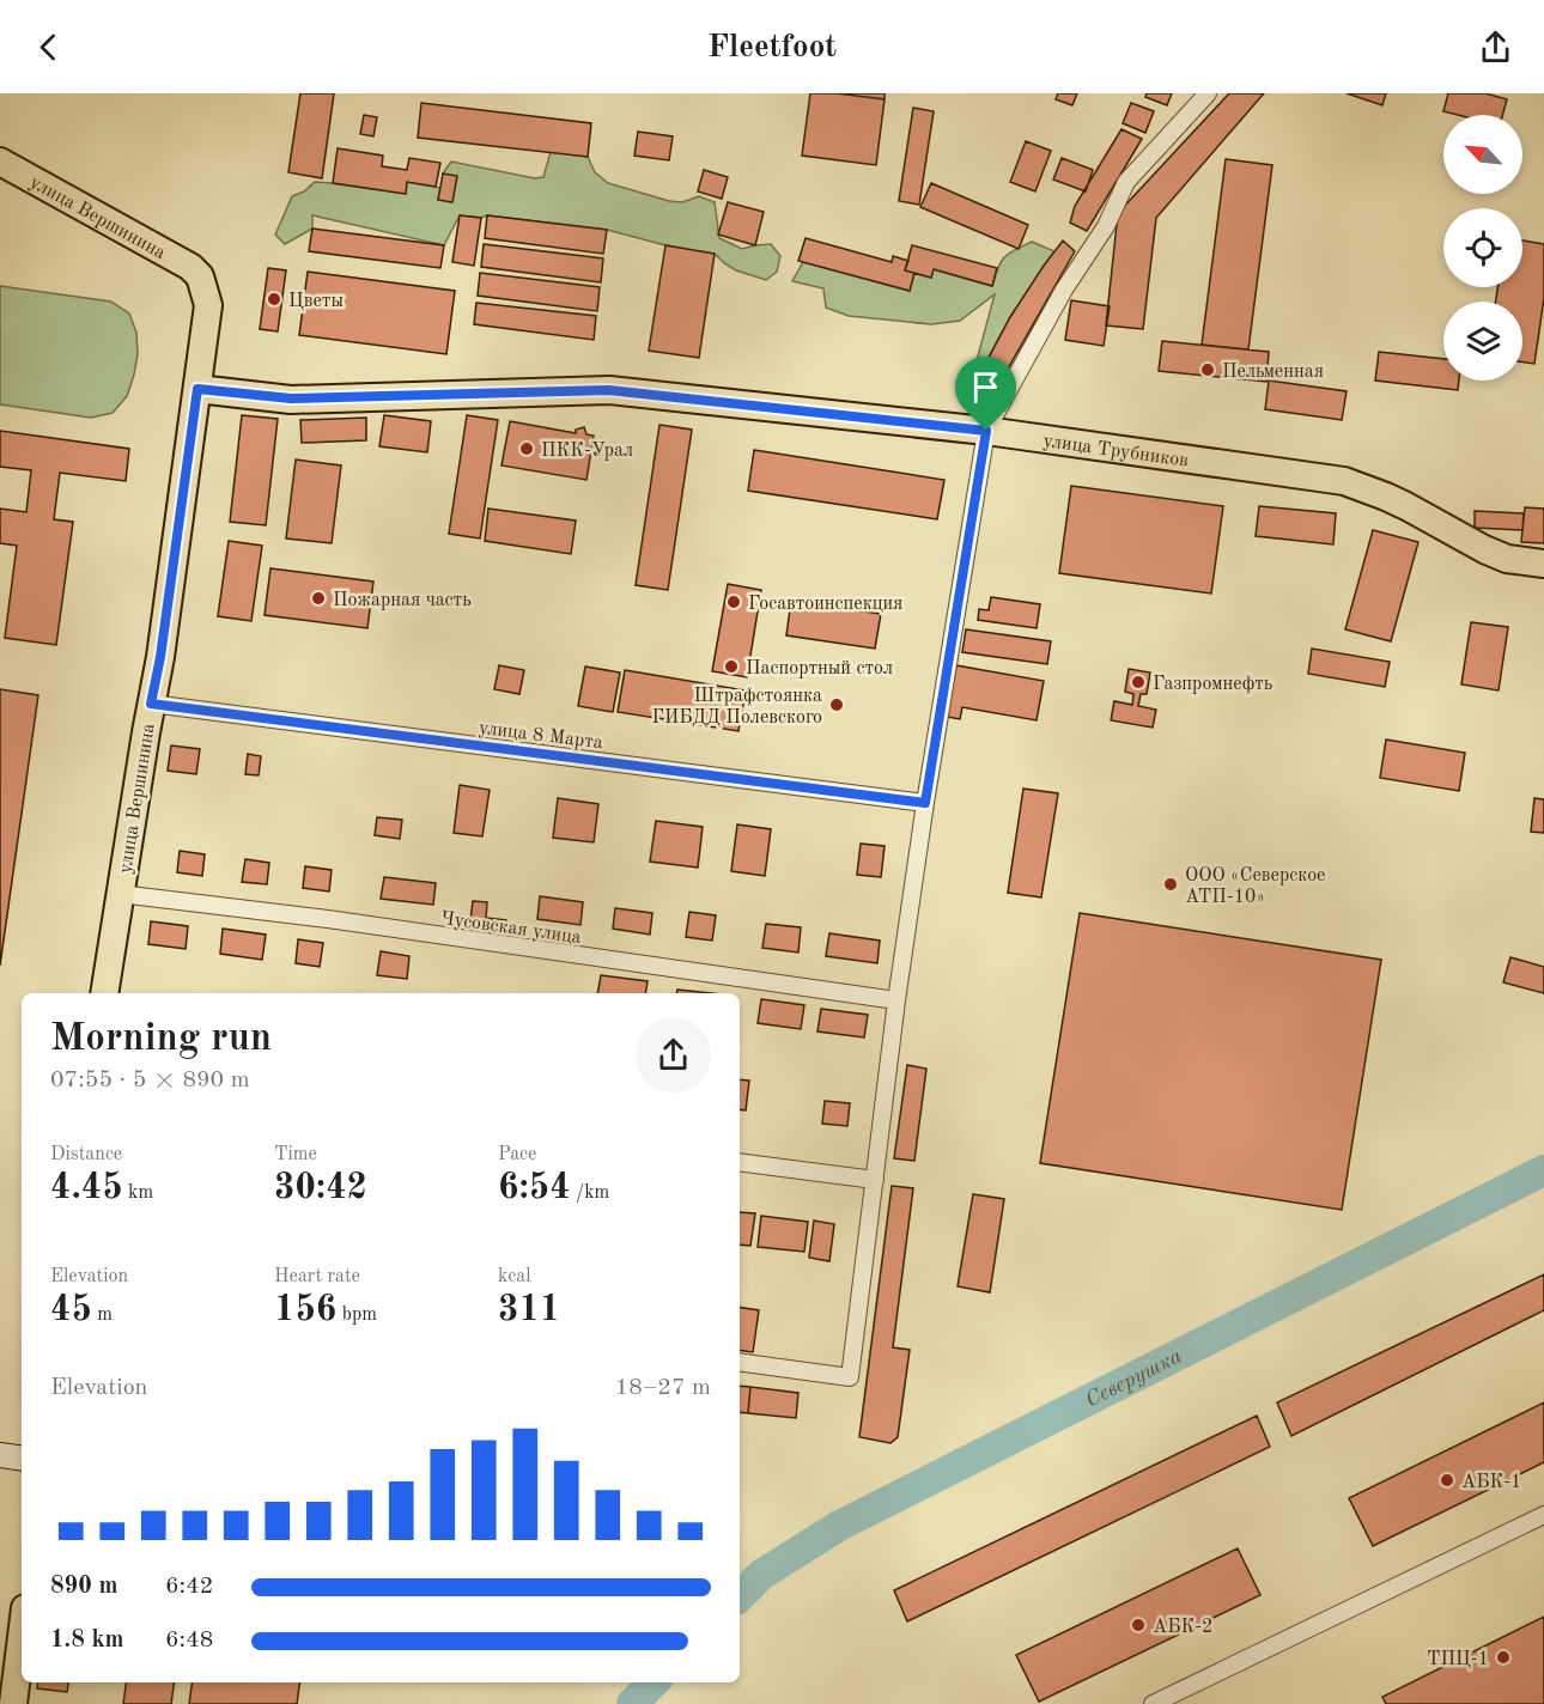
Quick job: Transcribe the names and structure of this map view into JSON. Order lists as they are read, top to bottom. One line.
{"streets":{"main road":["улица Вершинина","улица Трубников"],"street":["улица 8 Марта","Чусовская улица"]},"crossings":[["улица Вершинина","улица Трубников"],["улица Вершинина","улица 8 Марта"],["улица Вершинина","Чусовская улица"]],"water":["Северушка"],"places":["Цветы","Пельменная","ПКК-Урал","Пожарная часть","Госавтоинспекция","Паспортный стол","Газпромнефть","Штрафстоянка ГИБДД Полевского","ООО «Северское АТП-10»","АБК-1","АБК-2","ТПЦ-1"],"north":"top left","page":{"header":"Fleetfoot","heading":["Morning run","07:55 · 5 × 890 m"],"stats":[["Distance","4.45 km"],["Time","30:42"],["Pace","6:54 /km"],["Elevation","45 m"],["Heart rate","156 bpm"],["kcal","311"]],"chart":["Elevation","18–27 m"],"list":[{"name":"890 m","note":"6:42"},{"name":"1.8 km","note":"6:48"}]}}
